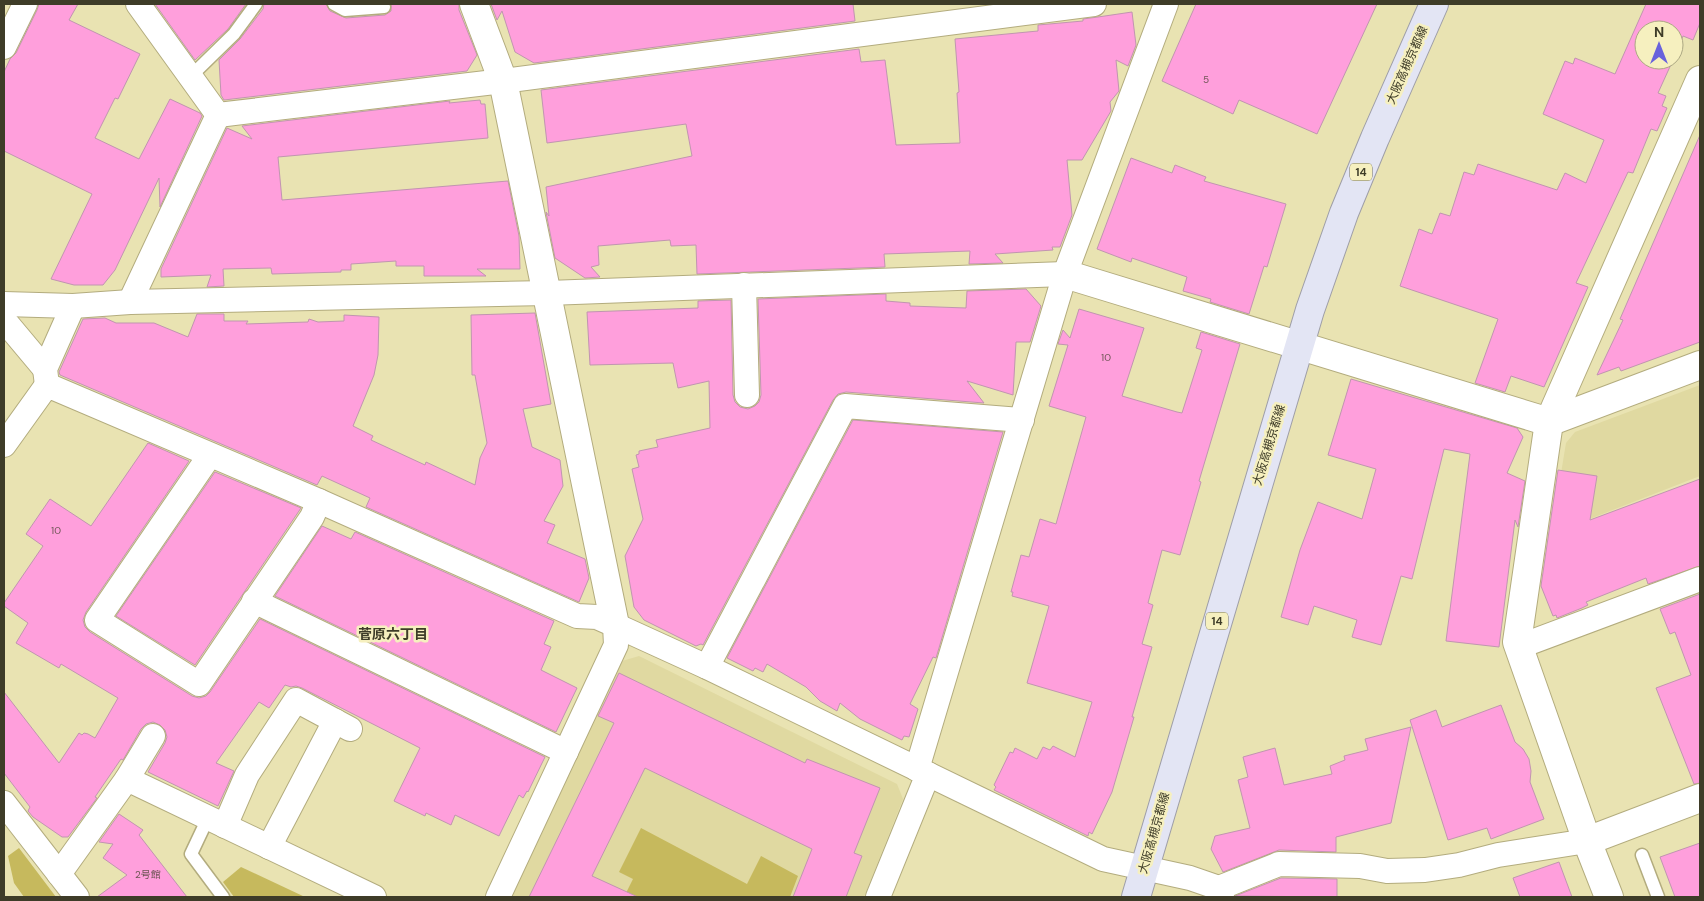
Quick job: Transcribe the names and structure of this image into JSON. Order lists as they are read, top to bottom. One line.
{"streets":{"main road":["大阪高槻京都線","14"]},"districts":["菅原六丁目"],"house_numbers":["5","10","10","2号館"],"north":"top"}
